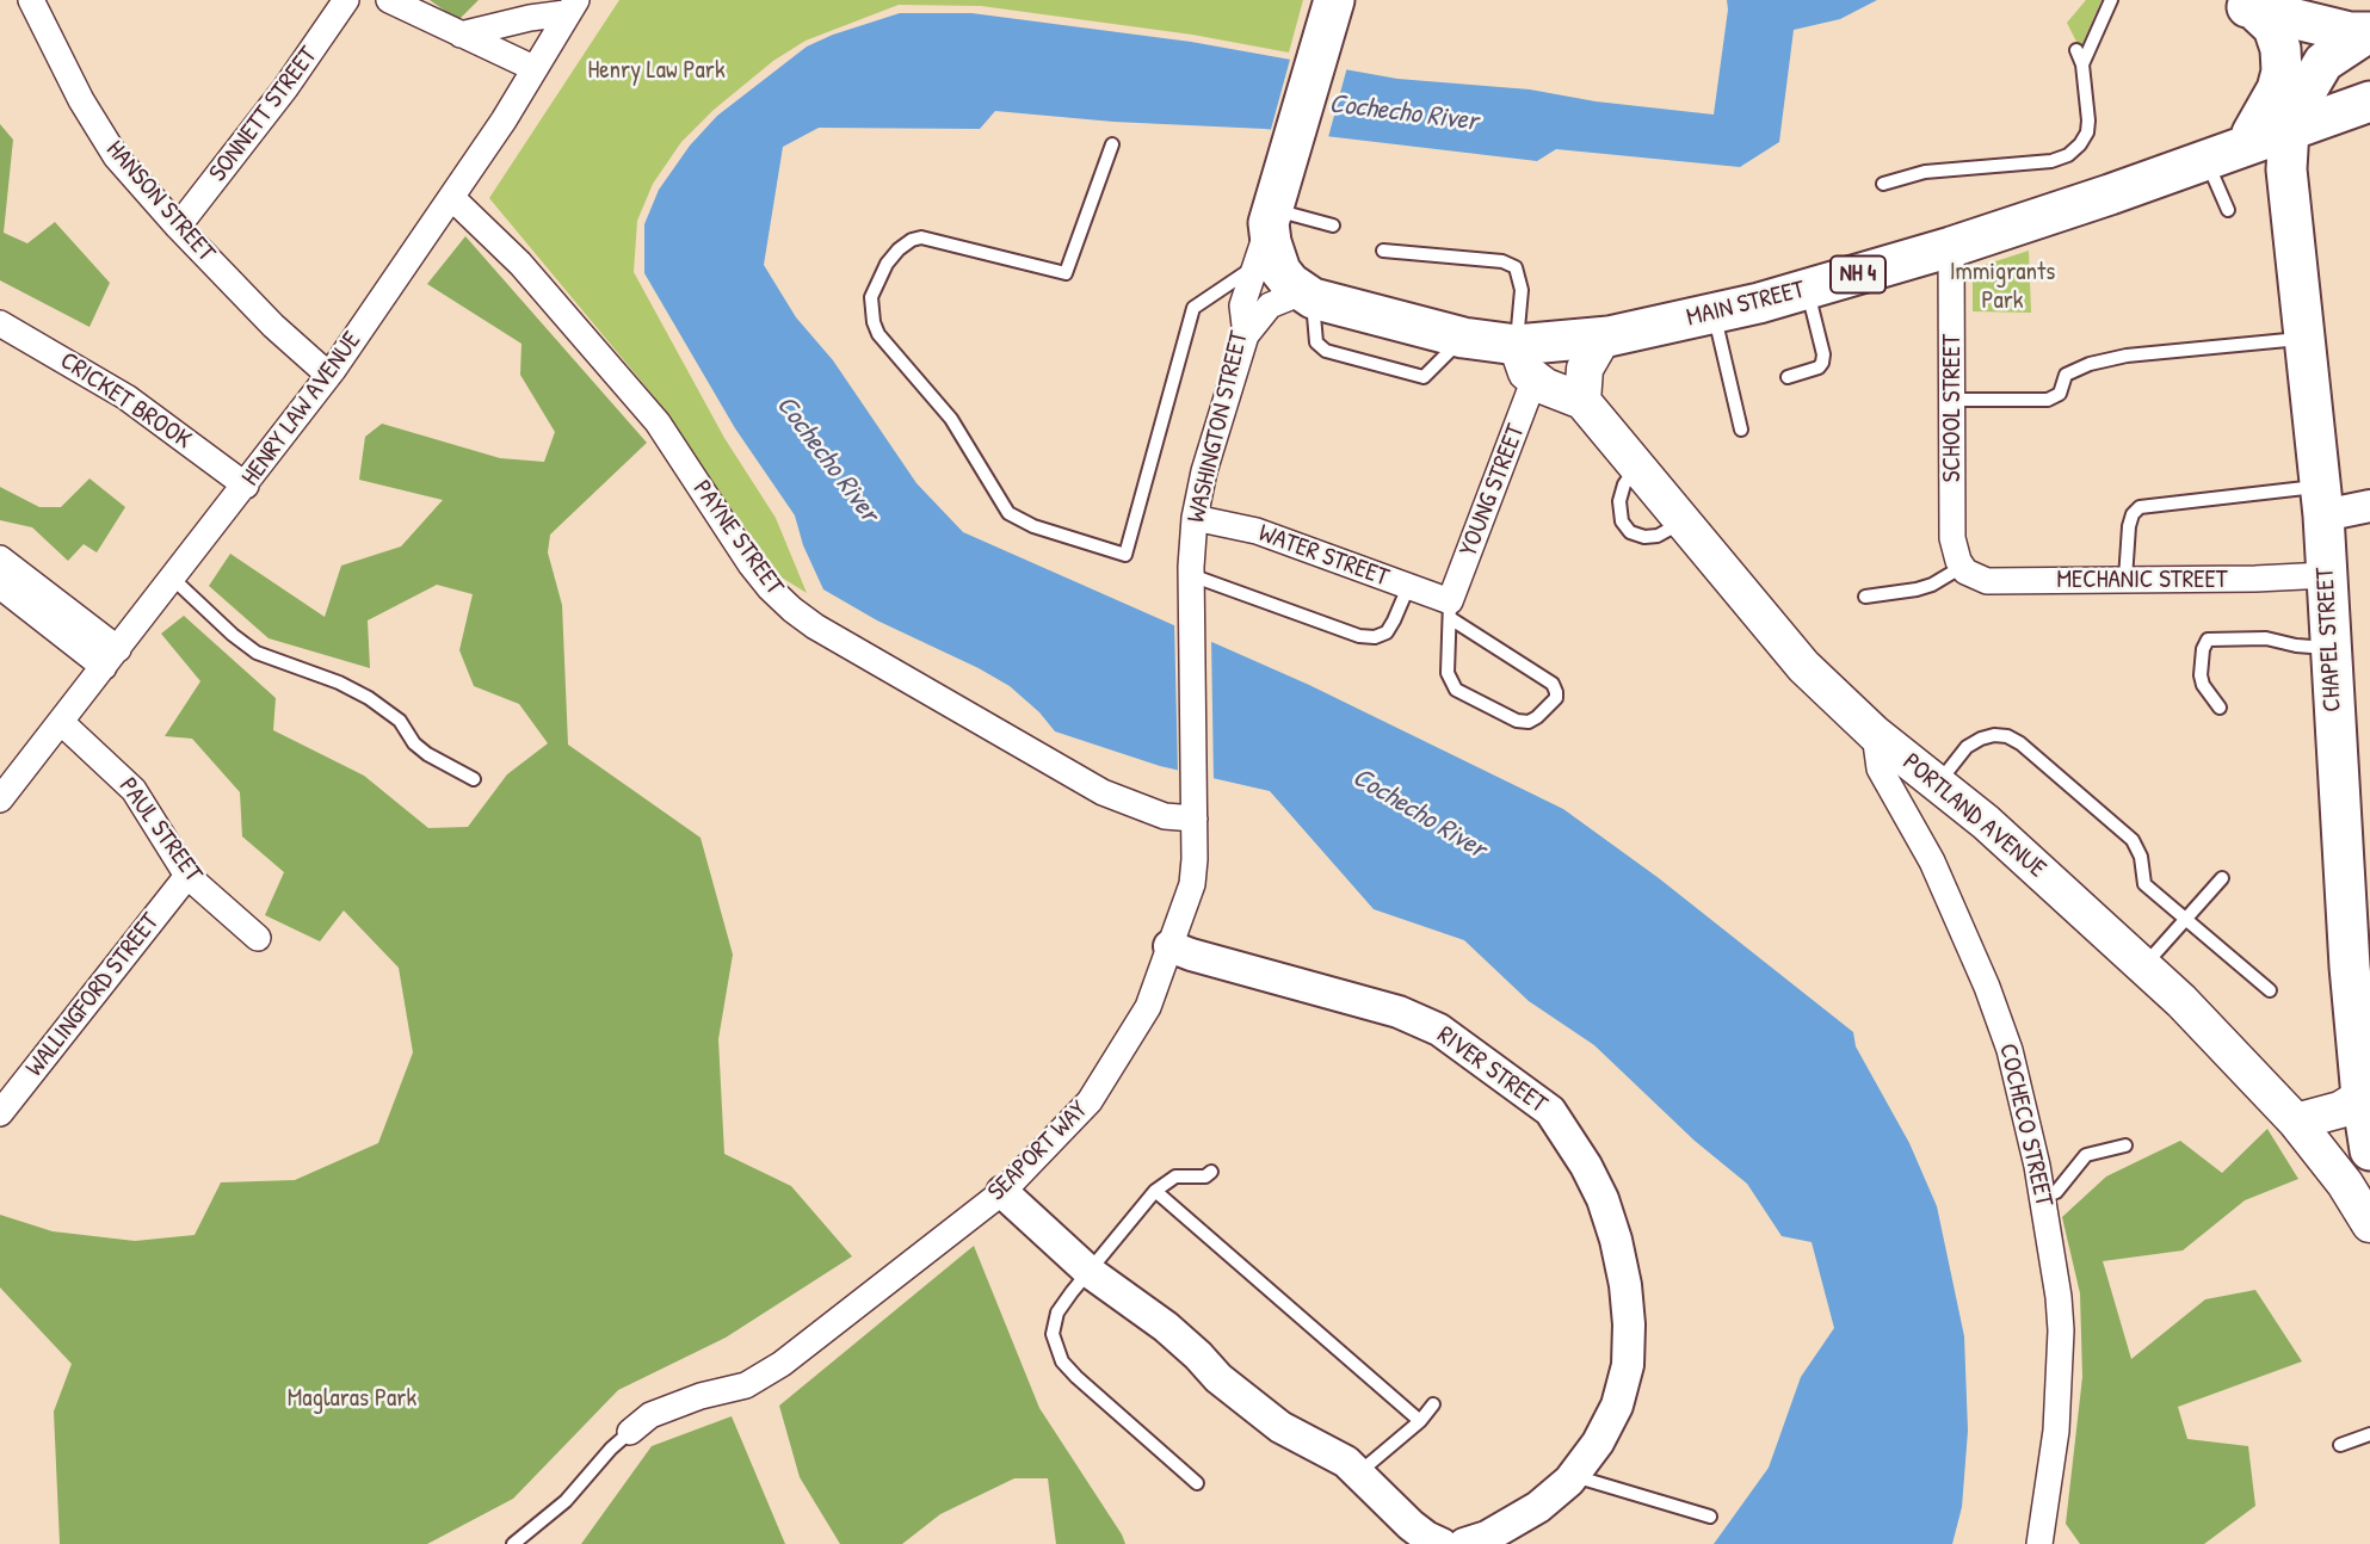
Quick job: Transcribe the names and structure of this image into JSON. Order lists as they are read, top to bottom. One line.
{"streets":{"main road":["NH 4","MAIN STREET","WASHINGTON STREET","CHAPEL STREET","PORTLAND AVENUE"],"street":["SONNETT STREET","HANSON STREET","CRICKET BROOK","SCHOOL STREET","HENRY LAW AVENUE","YOUNG STREET","PAYNE STREET","WATER STREET","MECHANIC STREET","PAUL STREET","WALLINGFORD STREET","RIVER STREET","COCHECO STREET","SEAPORT WAY"]},"crossings":[["SONNETT STREET","HANSON STREET"],["HANSON STREET","HENRY LAW AVENUE"],["MAIN STREET","SCHOOL STREET"],["MAIN STREET","YOUNG STREET"],["MAIN STREET","CHAPEL STREET"],["MAIN STREET","PORTLAND AVENUE"],["CRICKET BROOK","HENRY LAW AVENUE"],["SCHOOL STREET","MECHANIC STREET"],["HENRY LAW AVENUE","PAYNE STREET"],["HENRY LAW AVENUE","PAUL STREET"],["WASHINGTON STREET","PAYNE STREET"],["WASHINGTON STREET","WATER STREET"],["WASHINGTON STREET","SEAPORT WAY"],["YOUNG STREET","WATER STREET"],["YOUNG STREET","PORTLAND AVENUE"],["PAYNE STREET","SEAPORT WAY"],["MECHANIC STREET","CHAPEL STREET"],["PORTLAND AVENUE","COCHECO STREET"],["PAUL STREET","WALLINGFORD STREET"],["RIVER STREET","SEAPORT WAY"]],"water":["Cochecho River"],"parks":["Henry Law Park","Immigrants Park","Maglaras Park"]}
